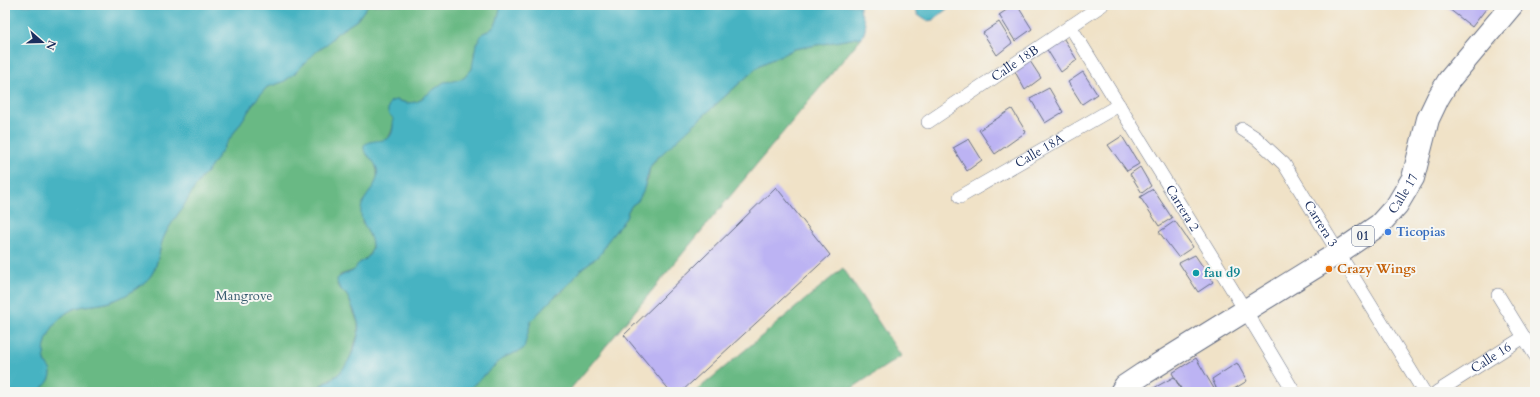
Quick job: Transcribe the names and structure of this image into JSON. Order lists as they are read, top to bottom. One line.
{"streets":{"highway":["Calle 17","01"],"street":["Calle 18B","Calle 18A","Carrera 2","Carrera 3","Calle 16"]},"crossings":[["Calle 18B","Carrera 2"],["Calle 18A","Carrera 2"],["Calle 17","Carrera 2"],["Calle 17","Carrera 3"]],"parks":["Mangrove"],"places":["Ticopias","Crazy Wings","fau d9"],"north":"right"}
